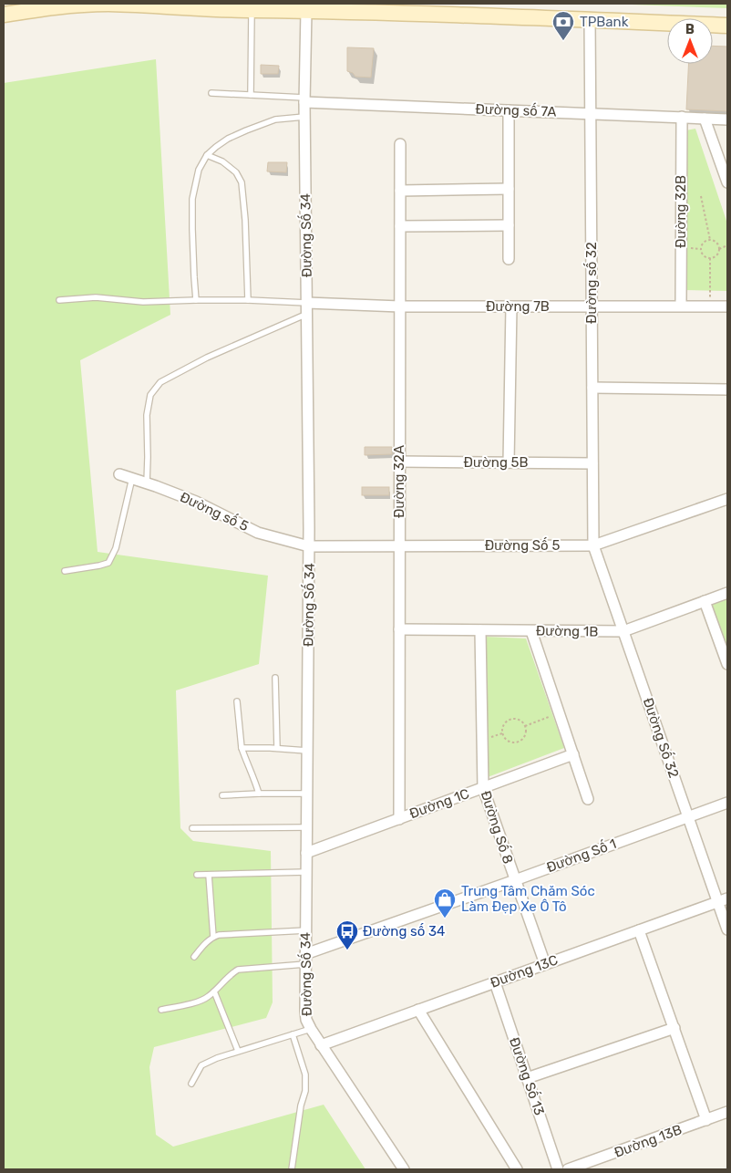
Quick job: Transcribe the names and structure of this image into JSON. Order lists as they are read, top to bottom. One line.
{"streets":{"street":["Đường số 7A","Đường 32B","Đường Số 34","Đường số 32","Đường 7B","Đường 5B","Đường 32A","Đường số 5","Đường Số 5","Đường 1B","Đường Số 32","Đường 1C","Đường Số 8","Đường Số 1","Đường 13C","Đường Số 13","Đường 13B"]},"crossings":[["Đường số 7A","Đường 32B"],["Đường số 7A","Đường Số 34"],["Đường số 7A","Đường số 32"],["Đường 32B","Đường 7B"],["Đường Số 34","Đường 7B"],["Đường Số 34","Đường số 5"],["Đường Số 34","Đường Số 5"],["Đường Số 34","Đường 1C"],["Đường Số 34","Đường Số 1"],["Đường Số 34","Đường 13C"],["Đường số 32","Đường 7B"],["Đường số 32","Đường 5B"],["Đường số 32","Đường Số 5"],["Đường số 32","Đường Số 32"],["Đường 7B","Đường 32A"],["Đường 5B","Đường 32A"],["Đường 32A","Đường Số 5"],["Đường 32A","Đường 1B"],["Đường 32A","Đường 1C"],["Đường số 5","Đường Số 5"],["Đường Số 5","Đường Số 32"],["Đường 1B","Đường Số 32"],["Đường 1B","Đường Số 8"],["Đường Số 32","Đường Số 1"],["Đường Số 32","Đường 13C"],["Đường 1C","Đường Số 8"],["Đường Số 8","Đường Số 1"],["Đường Số 8","Đường 13C"],["Đường 13C","Đường Số 13"]],"places":{"bank":["TPBank"],"shop":["Trung Tâm Chăm Sóc Làm Đẹp Xe Ô Tô"],"bus stop":["Đường số 34"]},"north":"top"}
